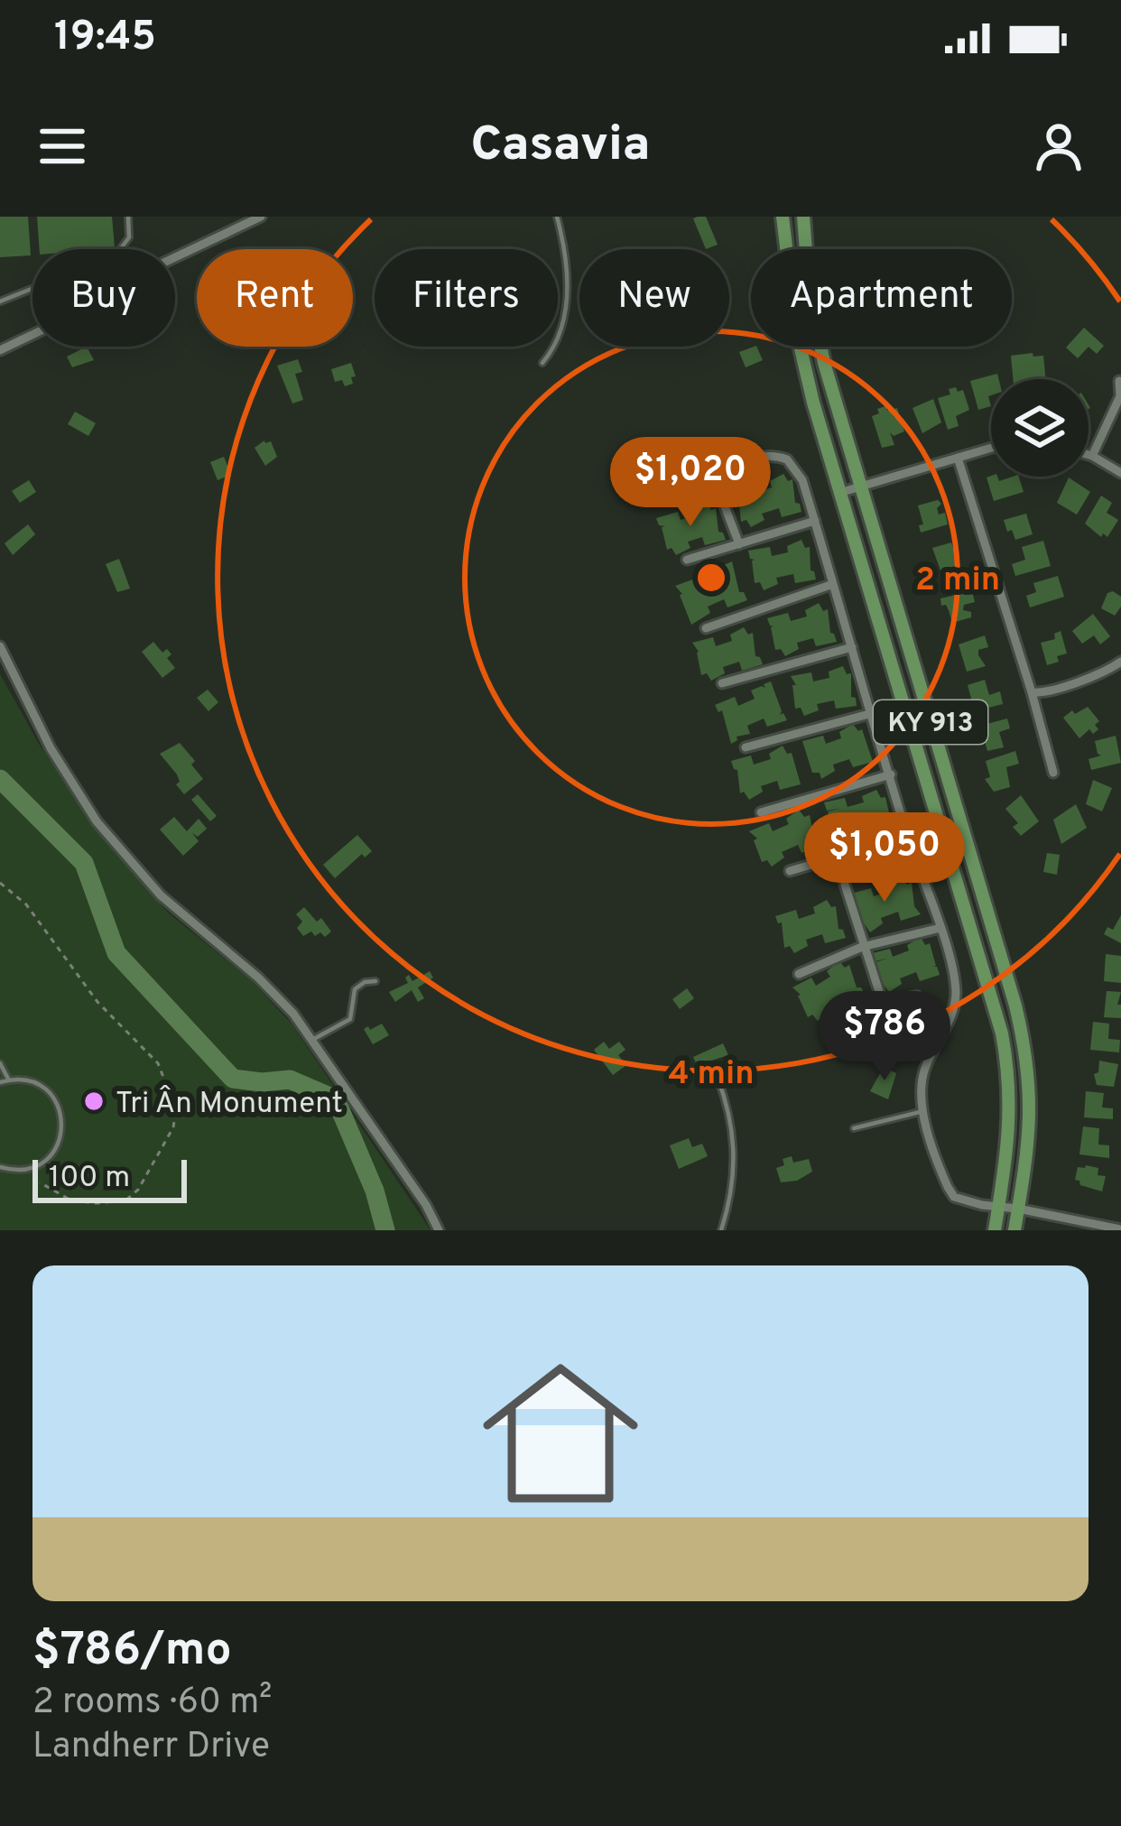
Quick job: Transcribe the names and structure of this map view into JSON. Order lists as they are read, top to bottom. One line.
{"streets":{"main road":["KY 913"]},"places":["Tri Ân Monument"],"scale_bar":"100 m","page":{"status":"19:45","header":"Casavia","chip":["Buy","Rent","Filters","New","Apartment"],"price":["$1,020","$1,050","$786"],"scale":"100 m","list":[{"name":"$786/mo","note":"2 rooms · 60 m² · Landherr Drive"}]},"rings":["2 min","4 min"]}
